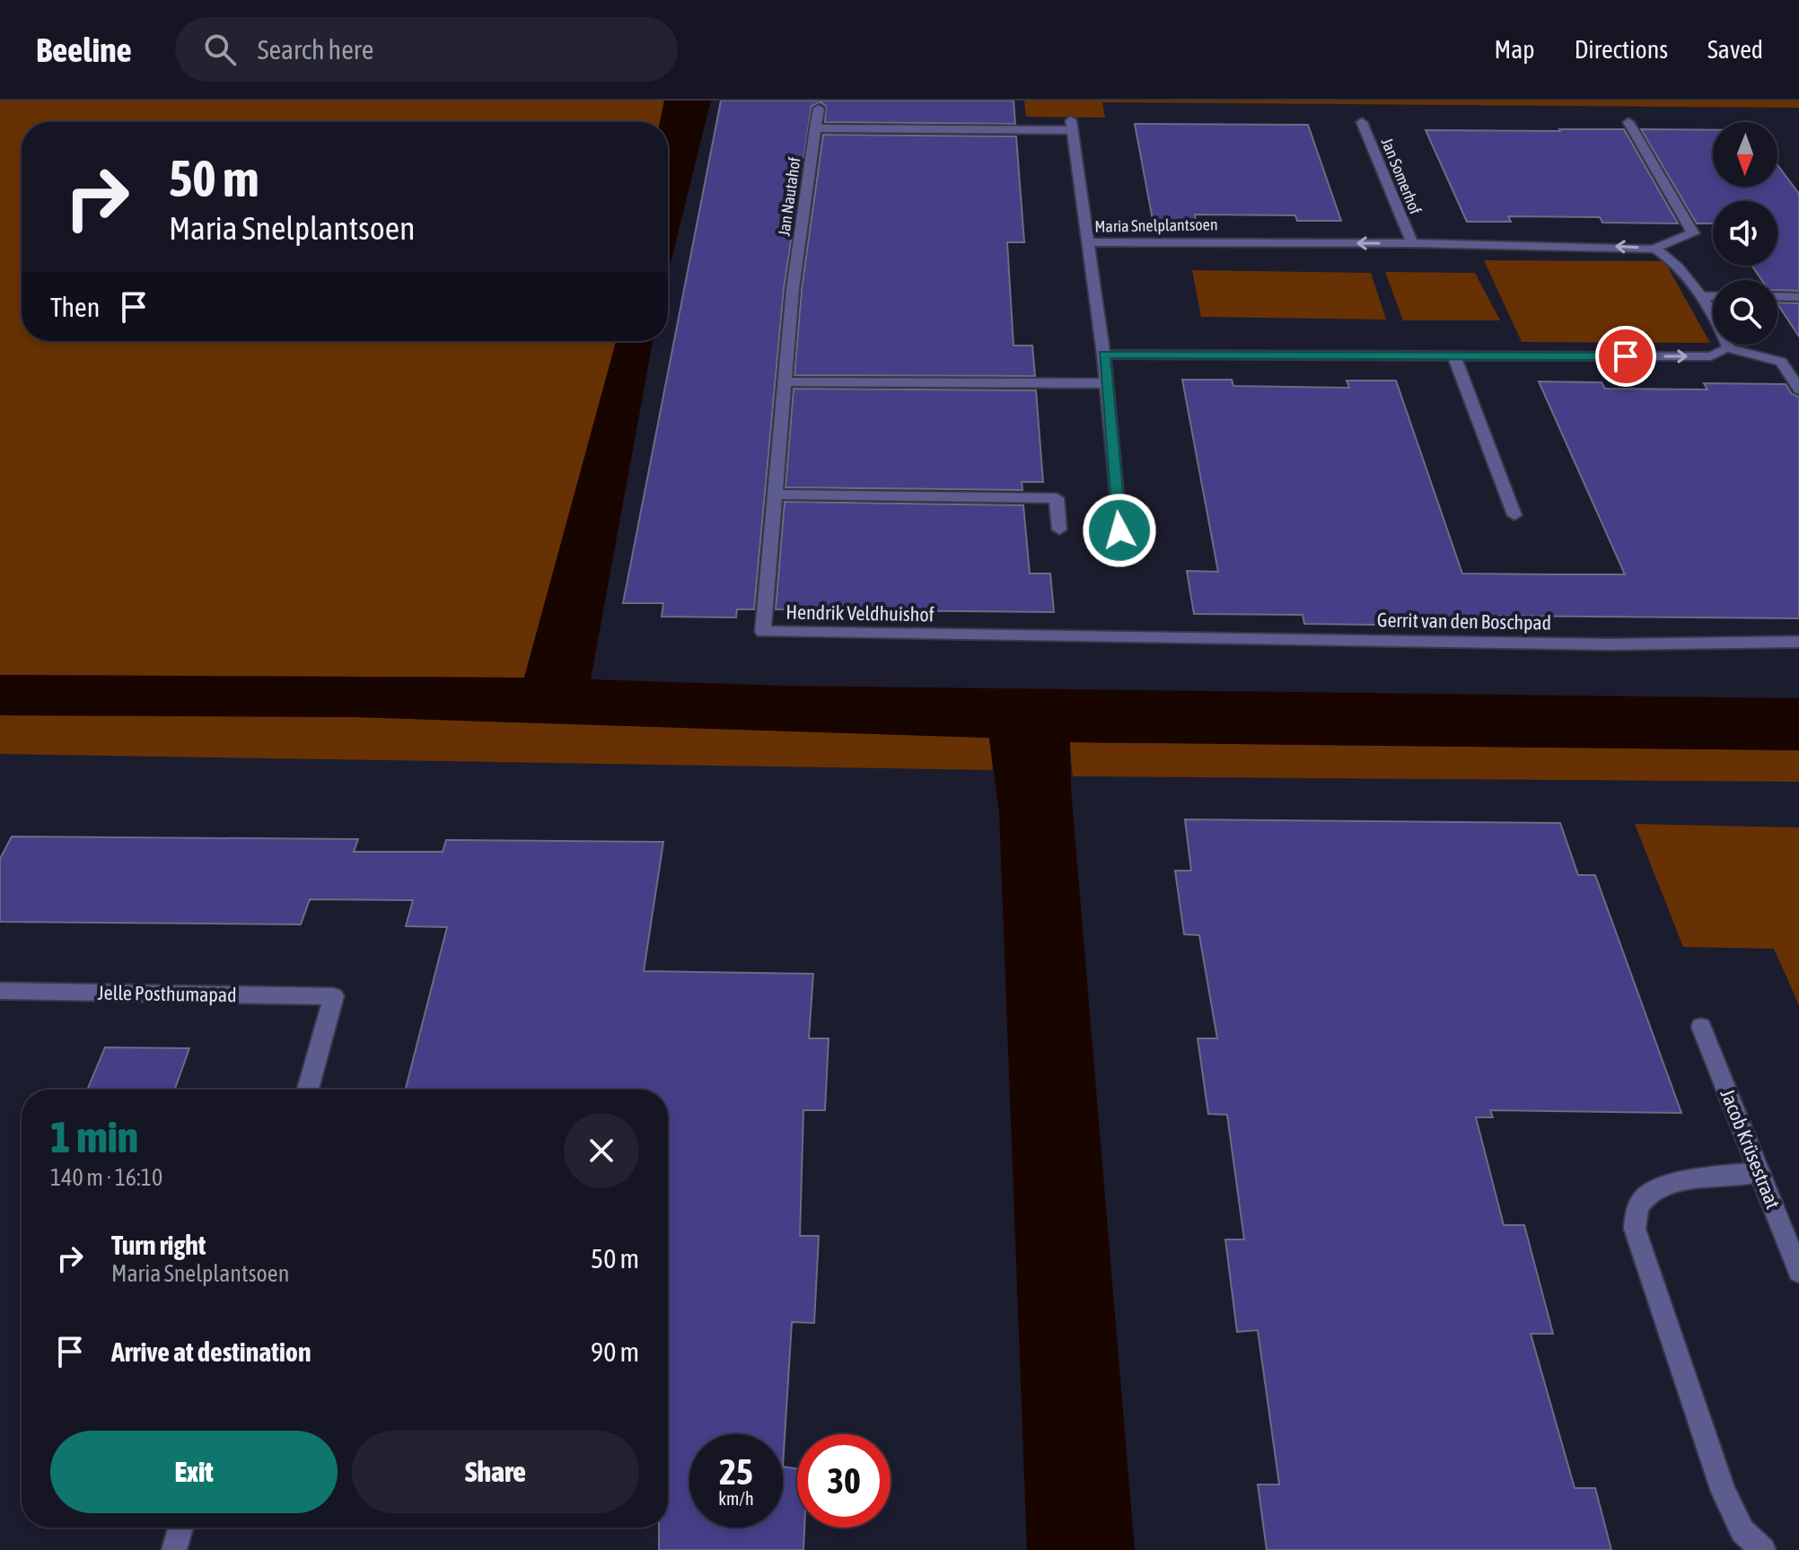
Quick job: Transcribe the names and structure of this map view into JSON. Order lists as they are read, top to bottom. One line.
{"streets":{"street":["Jan Somerhof","Jan Nautahof","Maria Snelplantsoen","Hendrik Veldhuishof","Gerrit van den Boschpad","Jelle Posthumapad","Jacob Krüsestraat"]},"crossings":[["Jan Somerhof","Maria Snelplantsoen"],["Jan Nautahof","Hendrik Veldhuishof"],["Hendrik Veldhuishof","Gerrit van den Boschpad"]],"north":"bottom","page":{"header":"Beeline","search":"Search here","nav":["Map","Directions","Saved"],"turn":["50 m","Maria Snelplantsoen"],"then":"Then","heading":["1 min","140 m · 16:10"],"list":[{"name":"Turn right","note":"Maria Snelplantsoen","value":"50 m"},{"name":"Arrive at destination","value":"90 m"}],"buttons":["Exit","Share"],"speed":"25 km/h","limit":"30"}}
